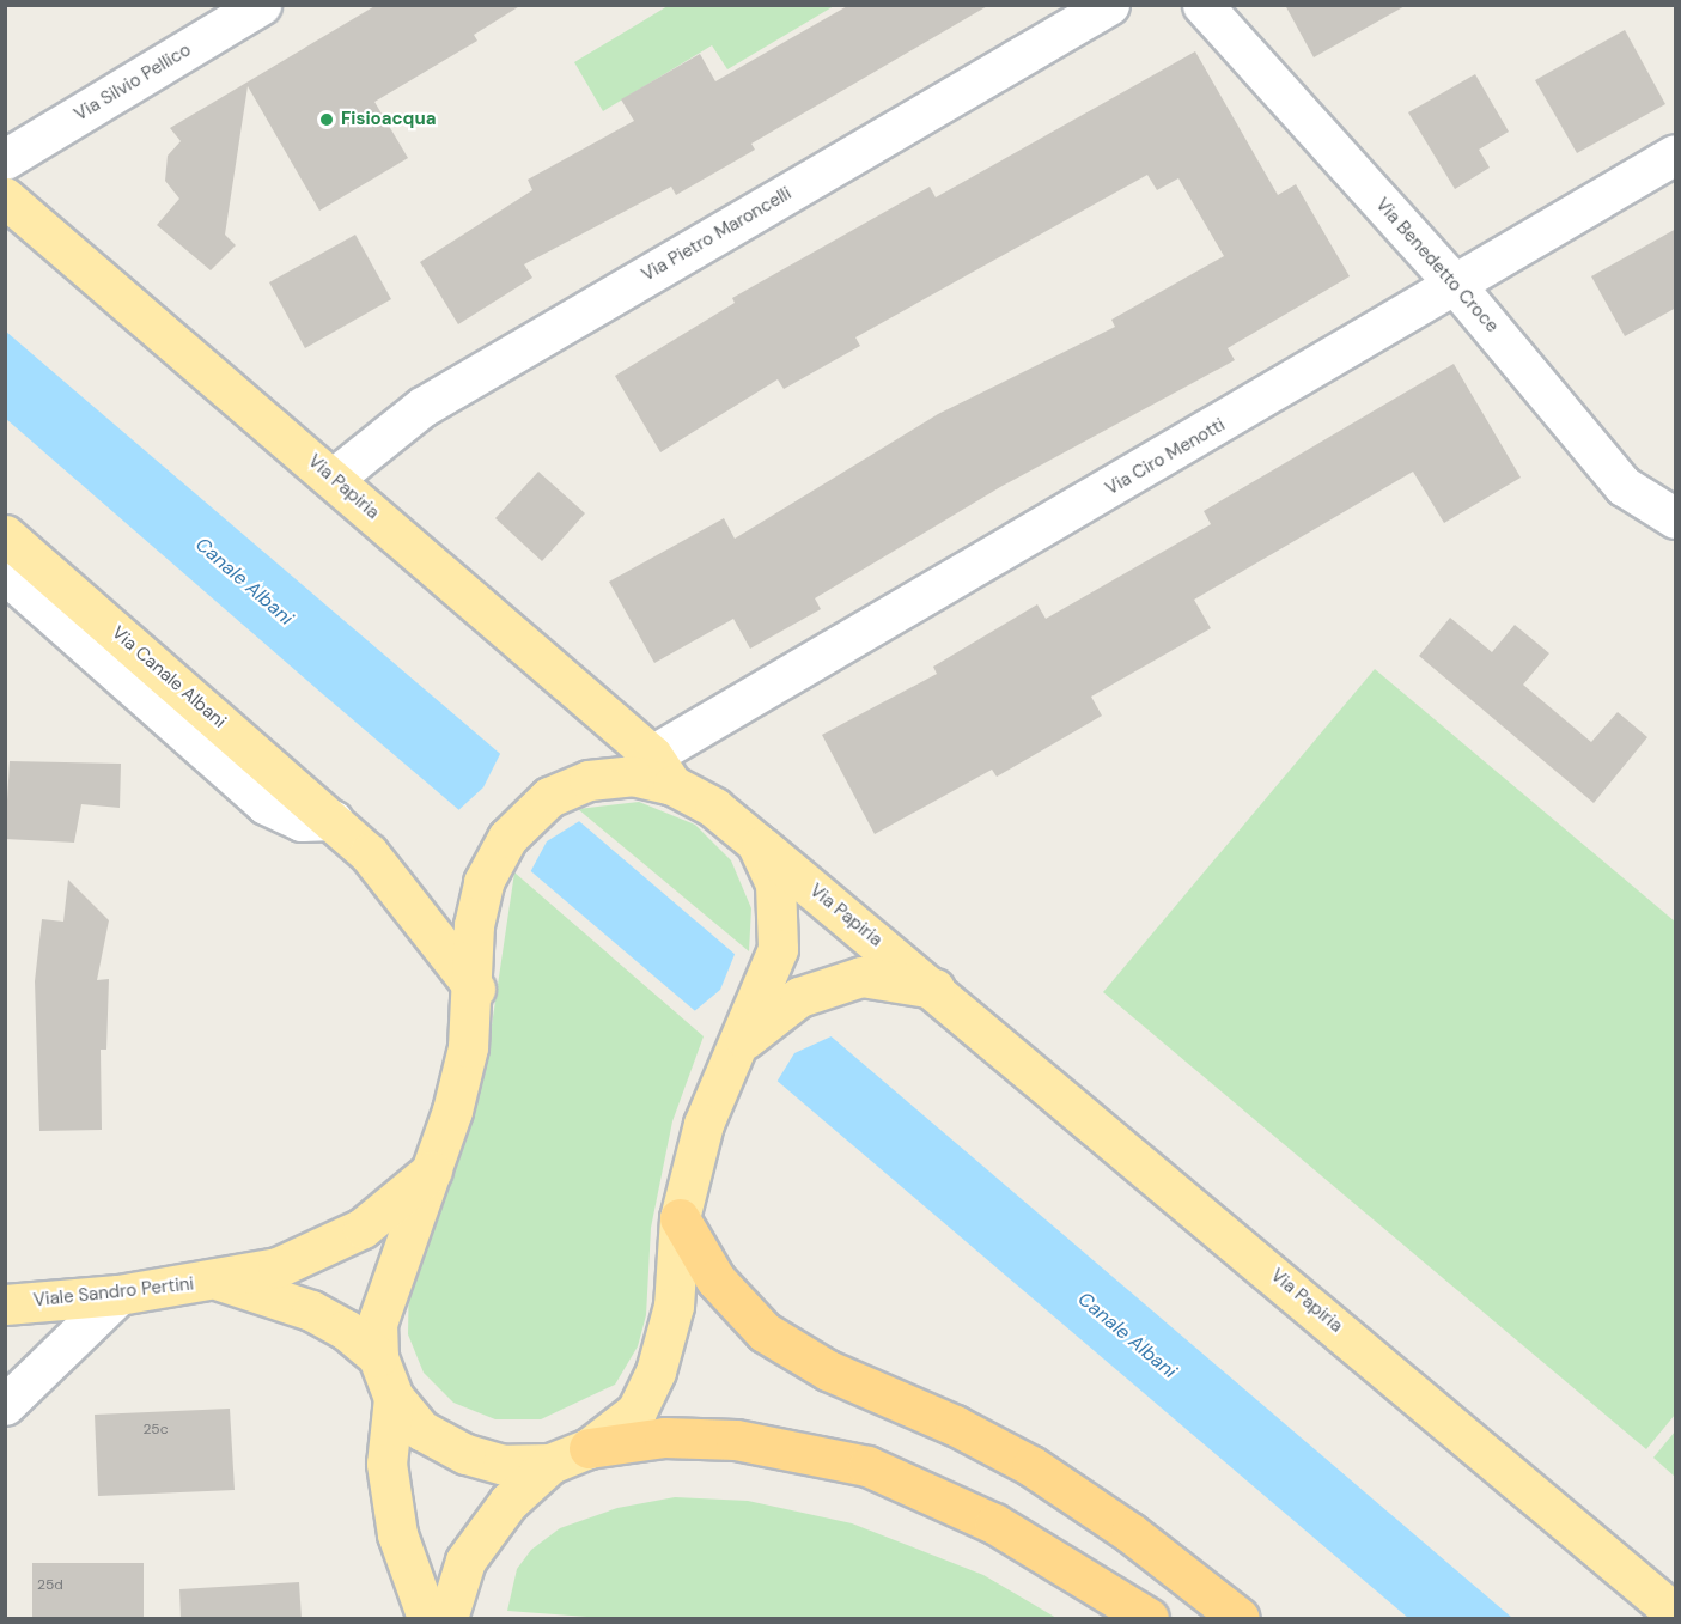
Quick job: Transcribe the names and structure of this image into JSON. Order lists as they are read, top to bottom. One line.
{"streets":{"main road":["Via Papiria","Via Canale Albani","Viale Sandro Pertini"],"street":["Via Silvio Pellico","Via Pietro Maroncelli","Via Benedetto Croce","Via Ciro Menotti"]},"crossings":[["Via Pietro Maroncelli","Via Papiria"],["Via Benedetto Croce","Via Ciro Menotti"],["Via Ciro Menotti","Via Papiria"]],"water":["Canale Albani"],"places":["Fisioacqua"],"house_numbers":["25c","25d"]}
